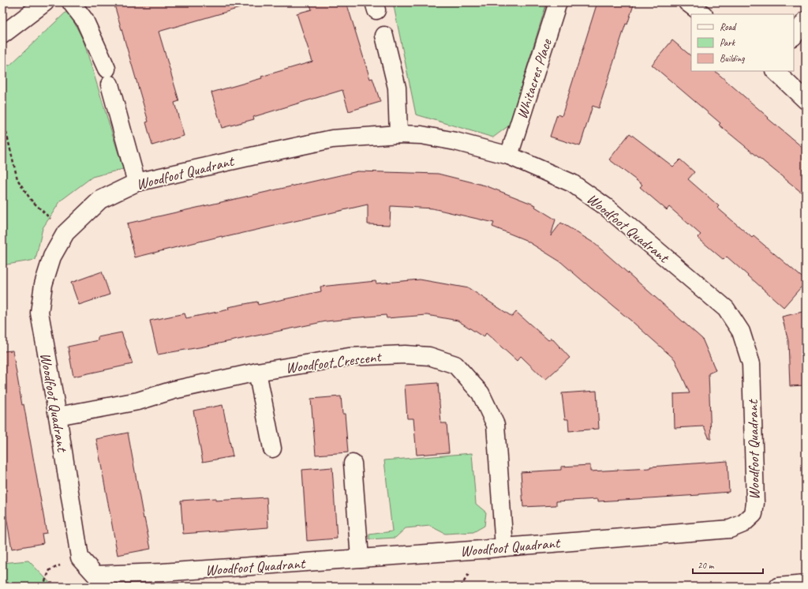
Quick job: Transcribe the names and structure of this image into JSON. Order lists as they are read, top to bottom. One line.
{"streets":{"street":["Whitacres Place","Woodfoot Quadrant","Woodfoot Crescent"]},"crossings":[["Whitacres Place","Woodfoot Quadrant"],["Woodfoot Quadrant","Woodfoot Crescent"]],"legend":["Road","Park","Building"],"scale_bar":"20 m"}
